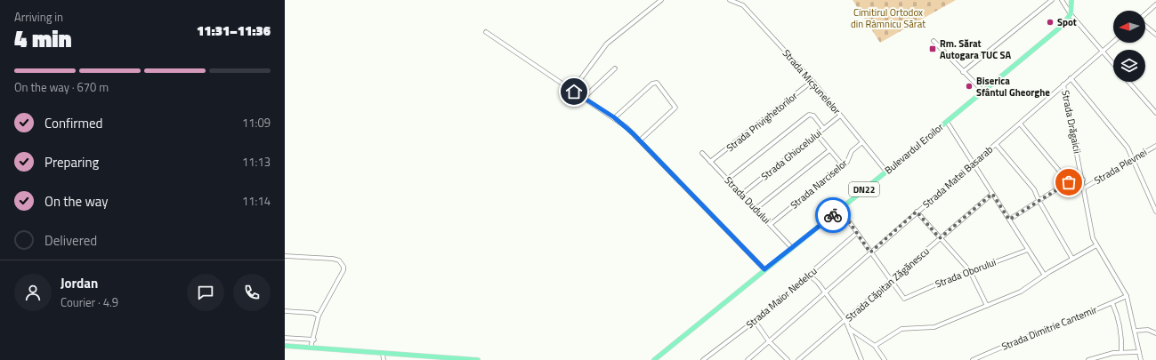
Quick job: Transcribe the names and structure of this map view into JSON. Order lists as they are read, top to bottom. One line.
{"streets":{"main road":["Bulevardul Eroilor","DN22"],"street":["Strada Micșunelelor","Strada Privighetorilor","Strada Drăgaicii","Strada Ghiocelului","Strada Plevnei","Strada Matei Basarab","Strada Narciselor","Strada Dudului","Strada Oborului","Strada Căpitan Zăgănescu","Strada Maior Nedelcu","Strada Dimitrie Cantemir"]},"crossings":[["Strada Micșunelelor","Strada Privighetorilor"],["Strada Micșunelelor","Bulevardul Eroilor"],["Strada Micșunelelor","Strada Ghiocelului"],["Strada Micșunelelor","Strada Narciselor"],["Strada Privighetorilor","Strada Dudului"],["Strada Drăgaicii","Strada Plevnei"],["Strada Drăgaicii","Strada Matei Basarab"],["Strada Drăgaicii","Strada Dimitrie Cantemir"],["Bulevardul Eroilor","Strada Dudului"],["Strada Ghiocelului","Strada Dudului"],["Strada Narciselor","Strada Dudului"],["Strada Oborului","Strada Căpitan Zăgănescu"]],"parks":["Cimitirul Ortodox din Râmnicu Sărat"],"places":{"other":["Spot","Biserica Sfântul Gheorghe"],"transit":["Rm. Sărat Autogara TUC SA"]},"north":"left","page":{"heading":["4 min","Arriving in","11:31–11:36"],"panel":["Jordan","Courier · 4.9"],"bar":"On the way · 670 m","list":[["Confirmed","11:09"],["Preparing","11:13"],["On the way","11:14"],"Delivered"]}}
